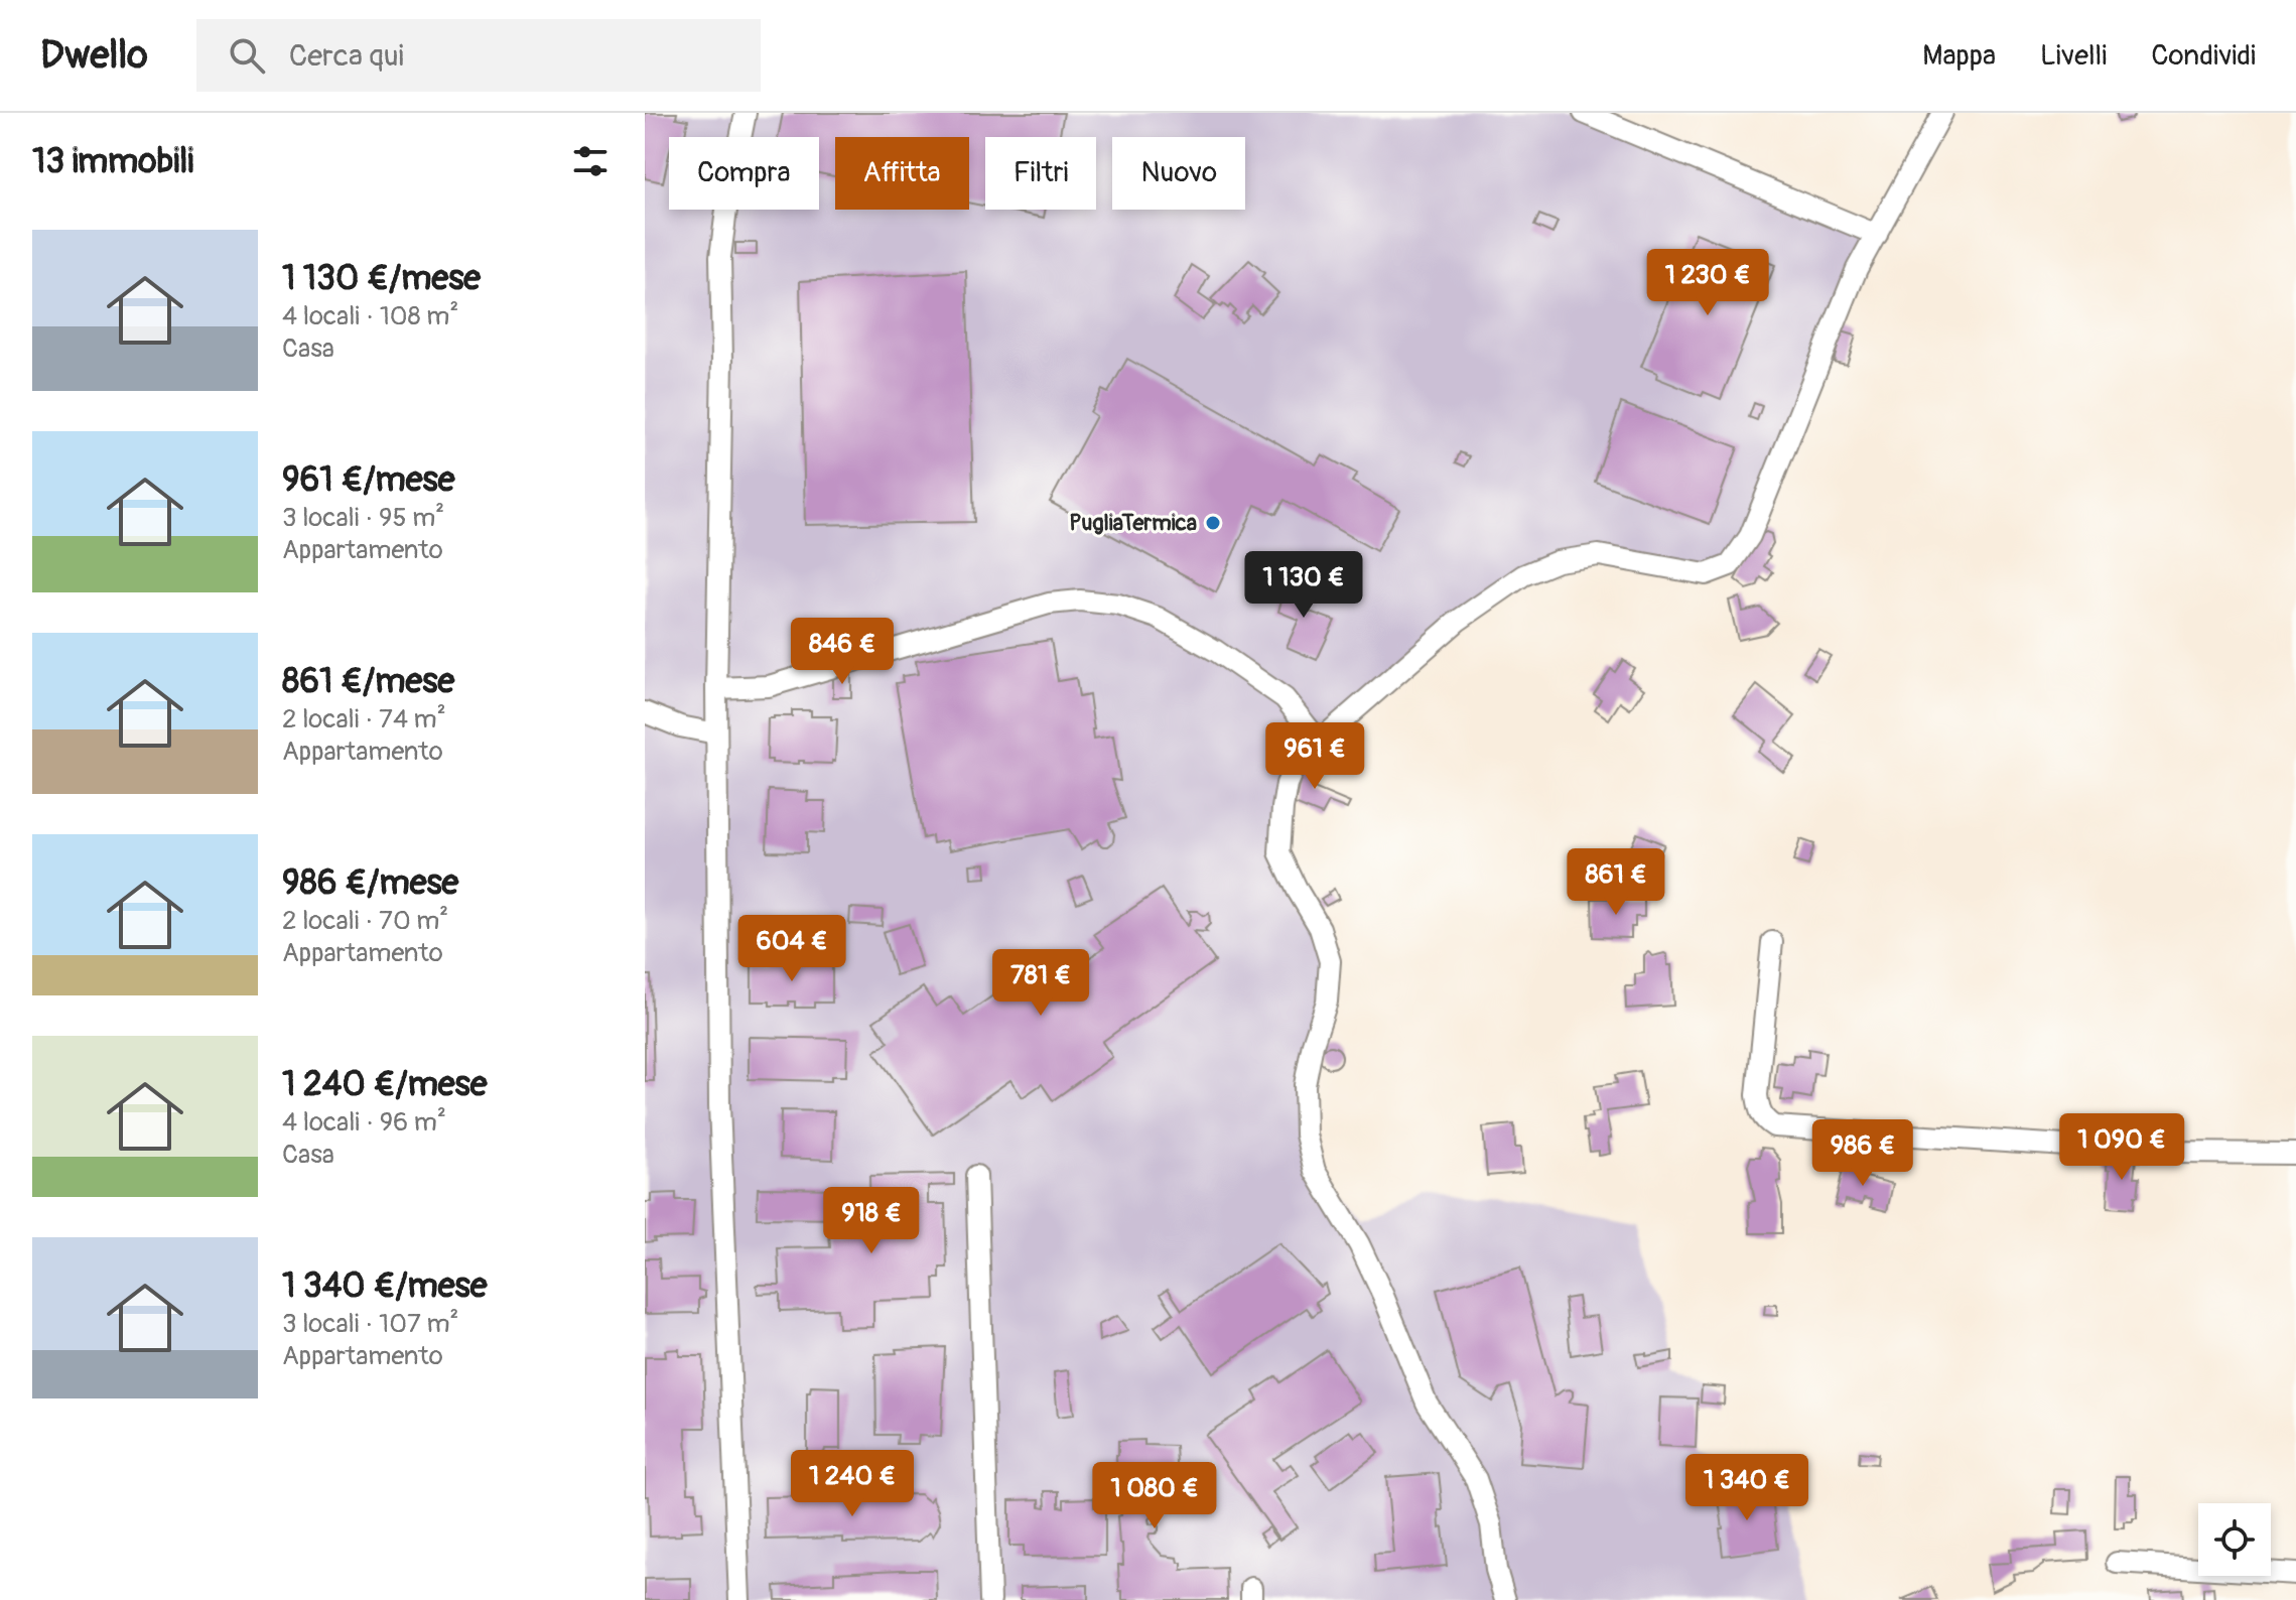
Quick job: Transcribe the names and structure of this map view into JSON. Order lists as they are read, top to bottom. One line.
{"places":["PugliaTermica"],"page":{"header":"Dwello","search":"Cerca qui","nav":["Mappa","Livelli","Condividi"],"heading":"13 immobili","chip":["Compra","Affitta","Filtri","Nuovo"],"list":[{"name":"1 130 €/mese","note":"4 locali · 108 m² · Casa"},{"name":"961 €/mese","note":"3 locali · 95 m² · Appartamento"},{"name":"861 €/mese","note":"2 locali · 74 m² · Appartamento"},{"name":"986 €/mese","note":"2 locali · 70 m² · Appartamento"},{"name":"1 240 €/mese","note":"4 locali · 96 m² · Casa"},{"name":"1 340 €/mese","note":"3 locali · 107 m² · Appartamento"}],"price":["1 230 €","1 130 €","846 €","961 €","861 €","604 €","781 €","1 090 €","986 €","918 €","1 240 €","1 340 €","1 080 €"]}}
